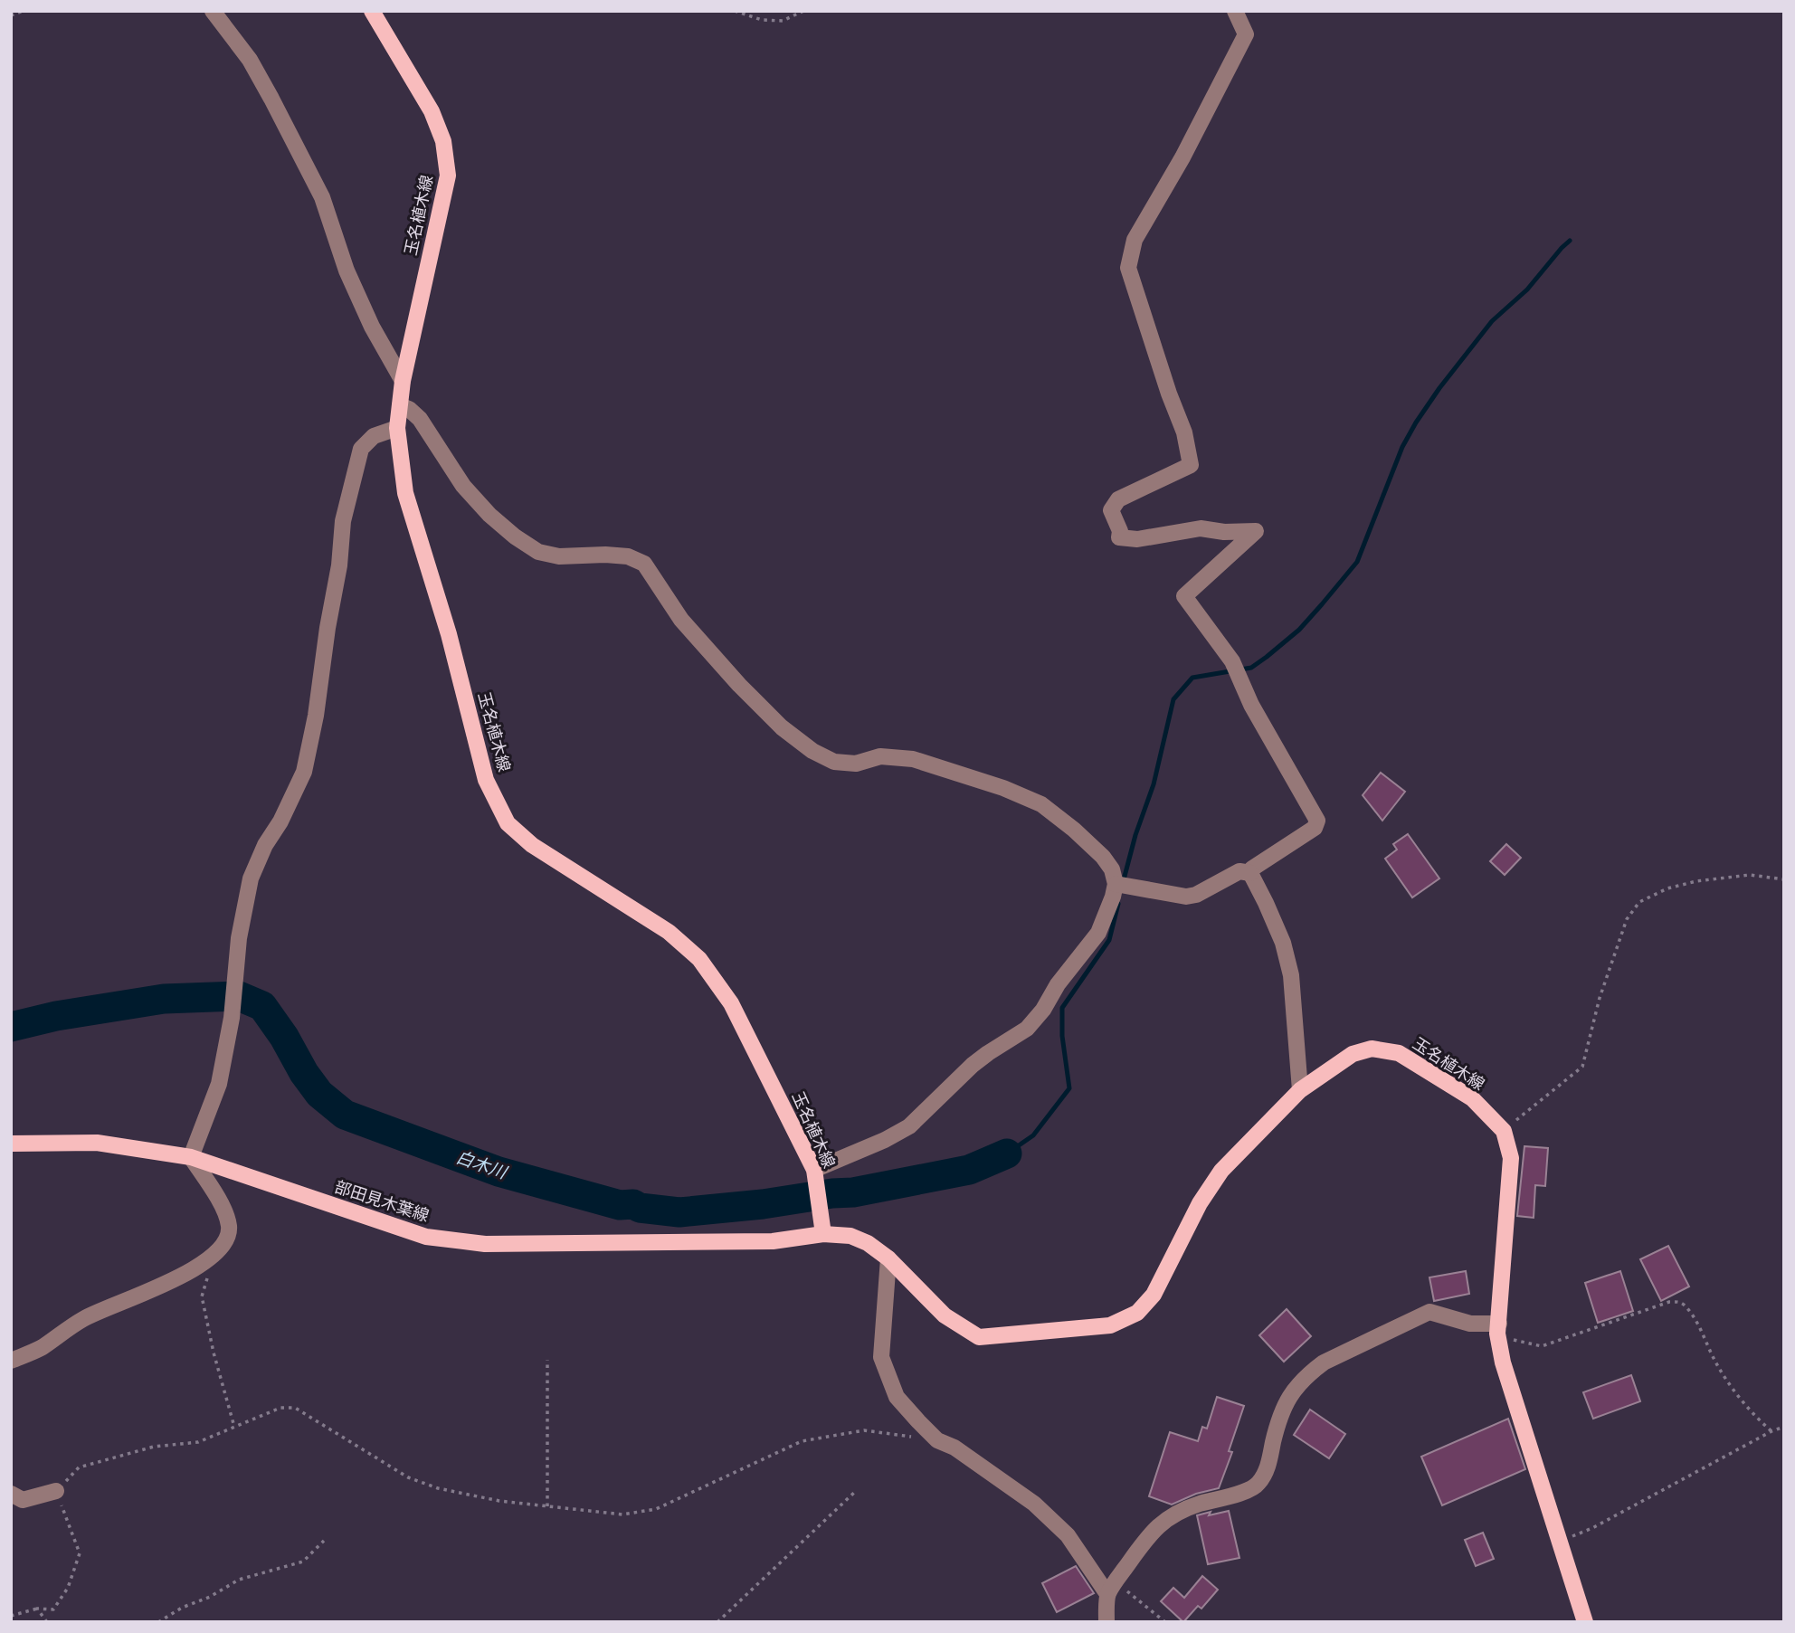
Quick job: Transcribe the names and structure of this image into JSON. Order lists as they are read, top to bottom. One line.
{"streets":{"main road":["玉名植木線","部田見木葉線"]},"crossings":[["玉名植木線","部田見木葉線"]],"water":["白木川"]}
